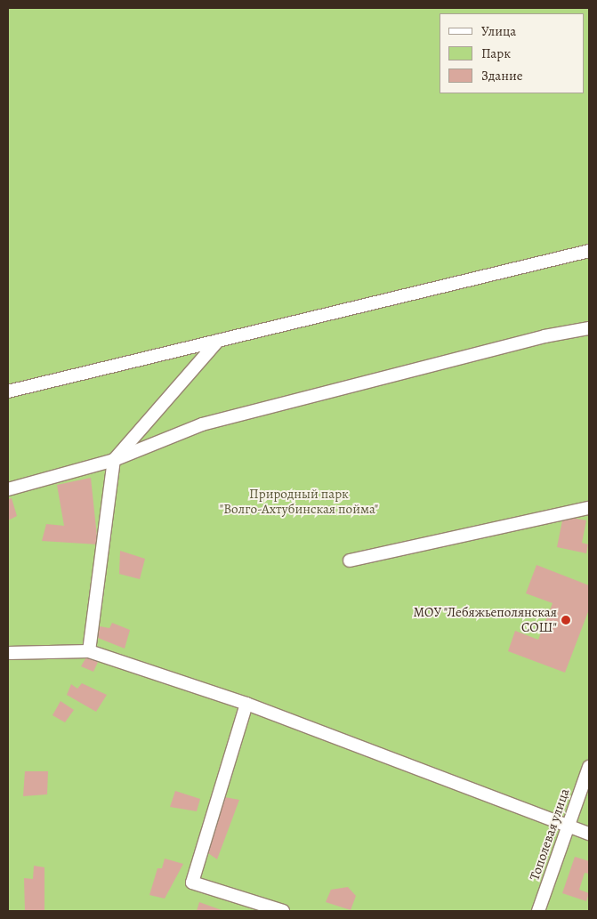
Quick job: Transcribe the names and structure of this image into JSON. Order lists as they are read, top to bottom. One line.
{"streets":{"street":["Тополевая улица"]},"parks":["Природный парк \"Волго-Ахтубинская пойма\""],"places":["МОУ \"Лебяжьеполянская СОШ\""],"legend":["Улица","Парк","Здание"]}
